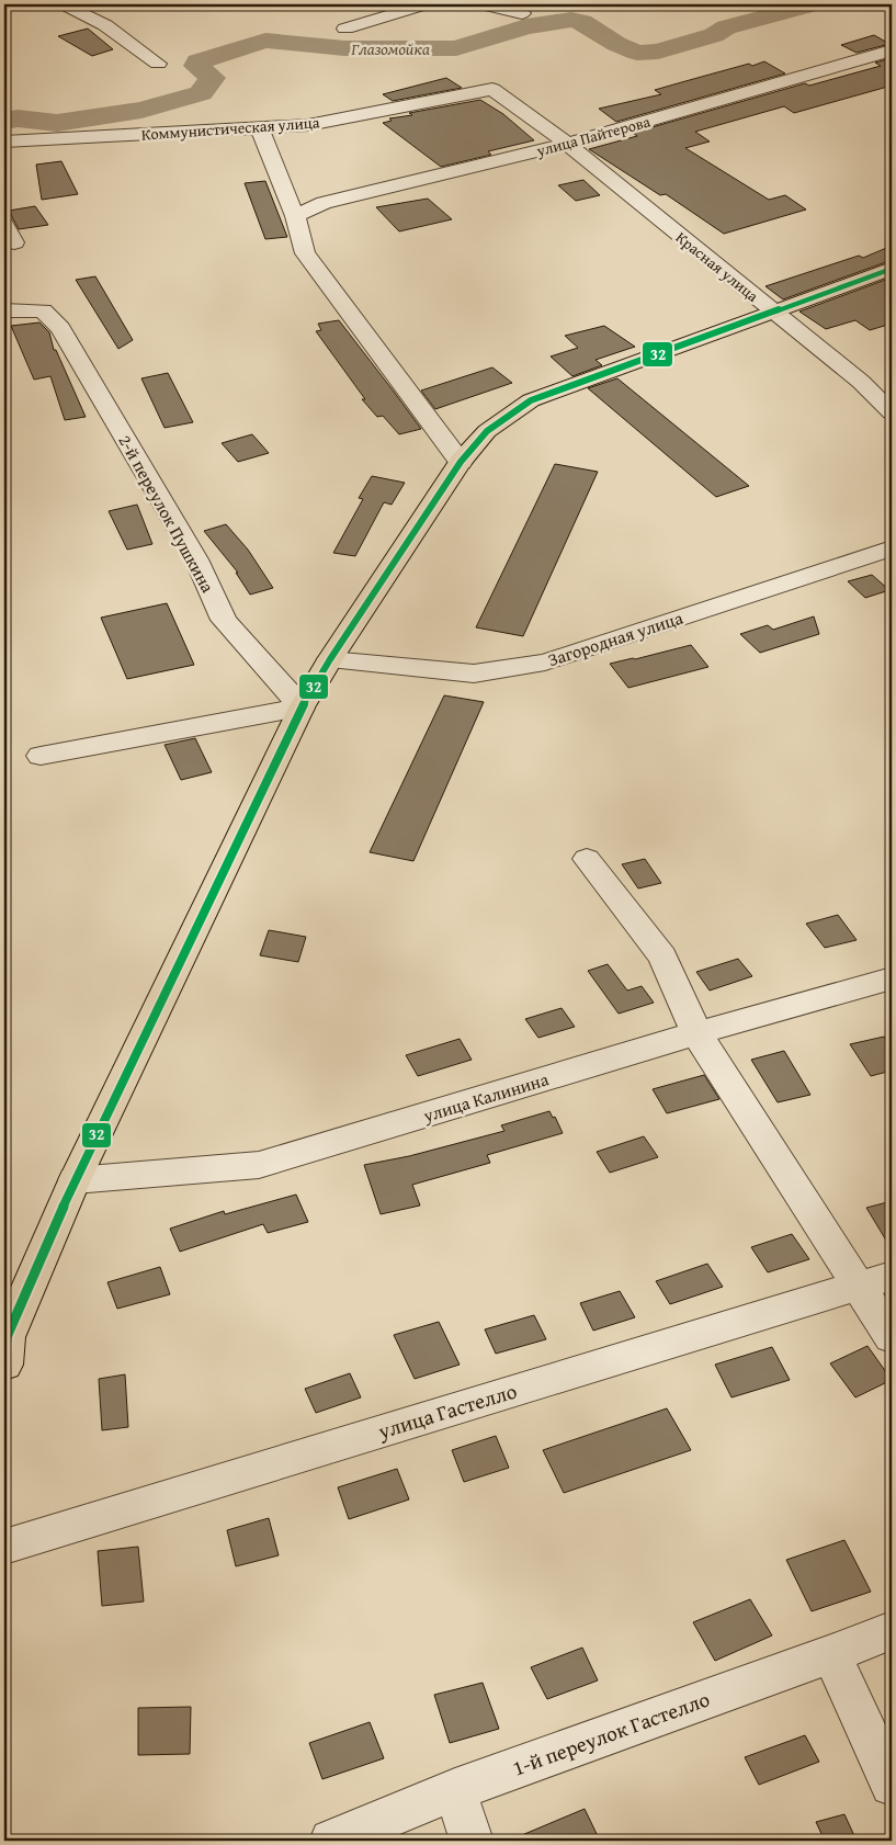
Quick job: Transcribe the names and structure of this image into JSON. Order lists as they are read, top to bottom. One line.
{"streets":{"street":["Коммунистическая улица","улица Пайтерова","Красная улица","2-й переулок Пушкина","Загородная улица","улица Калинина","улица Гастелло","1-й переулок Гастелло"]},"crossings":[["Коммунистическая улица","улица Пайтерова"],["Коммунистическая улица","Красная улица"],["улица Пайтерова","Красная улица"]],"water":["Глазомойка"],"lines":["transit line 32"]}
